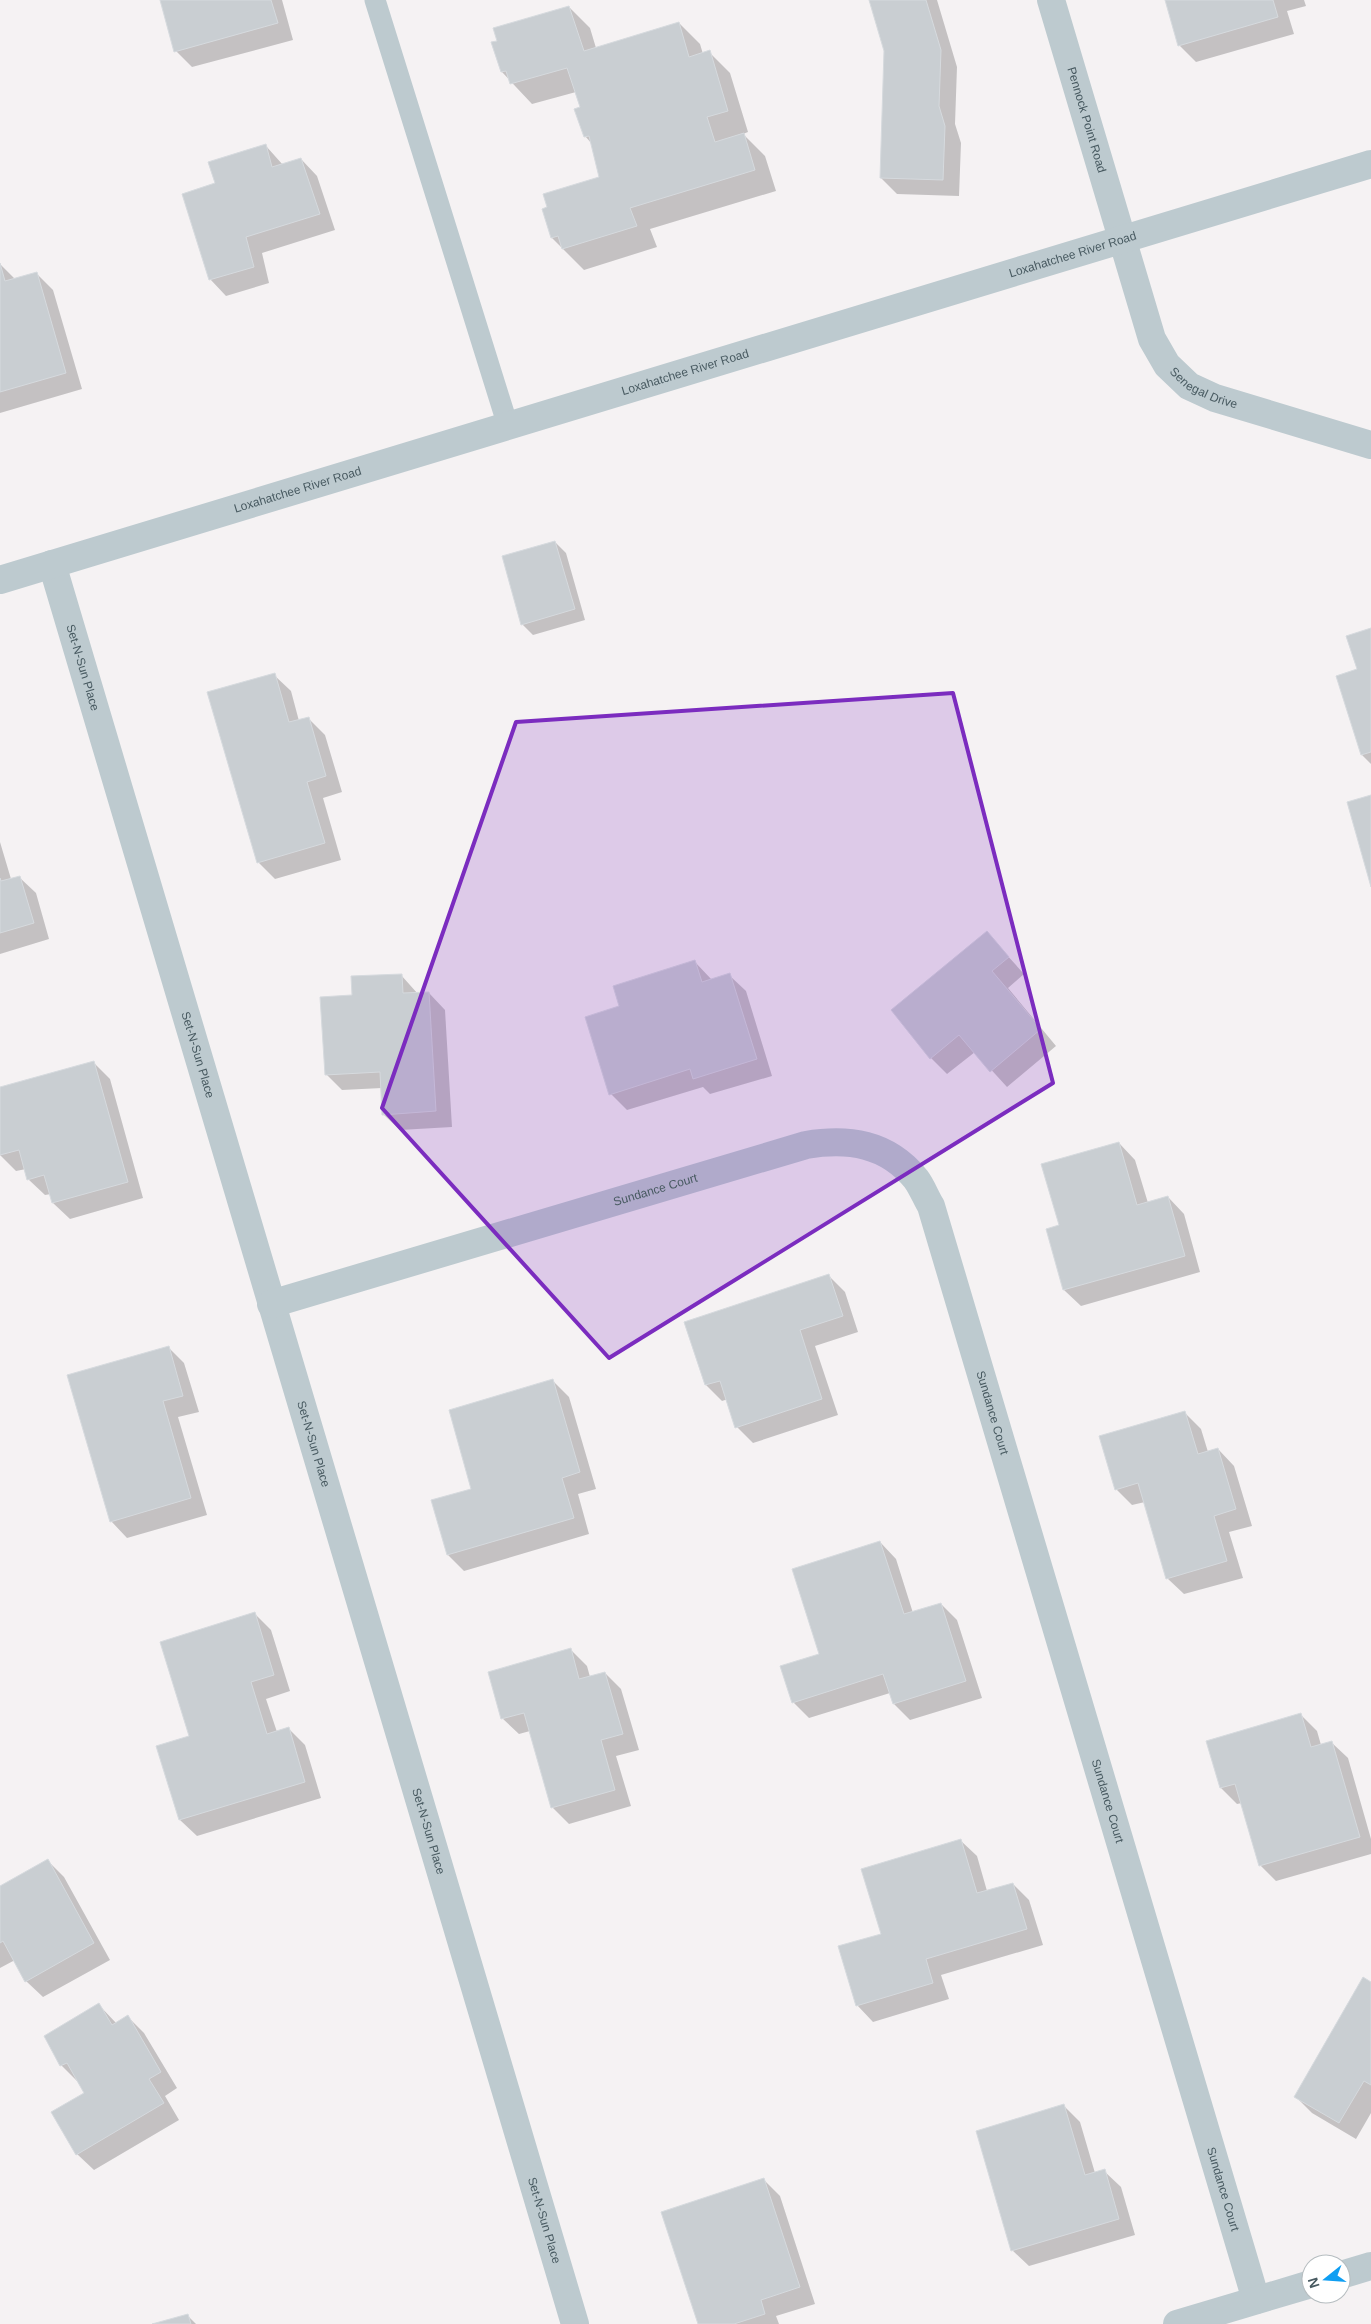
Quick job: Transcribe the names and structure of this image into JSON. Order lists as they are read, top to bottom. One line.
{"streets":{"street":["Pennock Point Road","Loxahatchee River Road","Senegal Drive","Set-N-Sun Place","Sundance Court"]},"crossings":[["Pennock Point Road","Loxahatchee River Road"],["Pennock Point Road","Senegal Drive"],["Loxahatchee River Road","Senegal Drive"],["Loxahatchee River Road","Set-N-Sun Place"],["Set-N-Sun Place","Sundance Court"]],"north":"left"}
